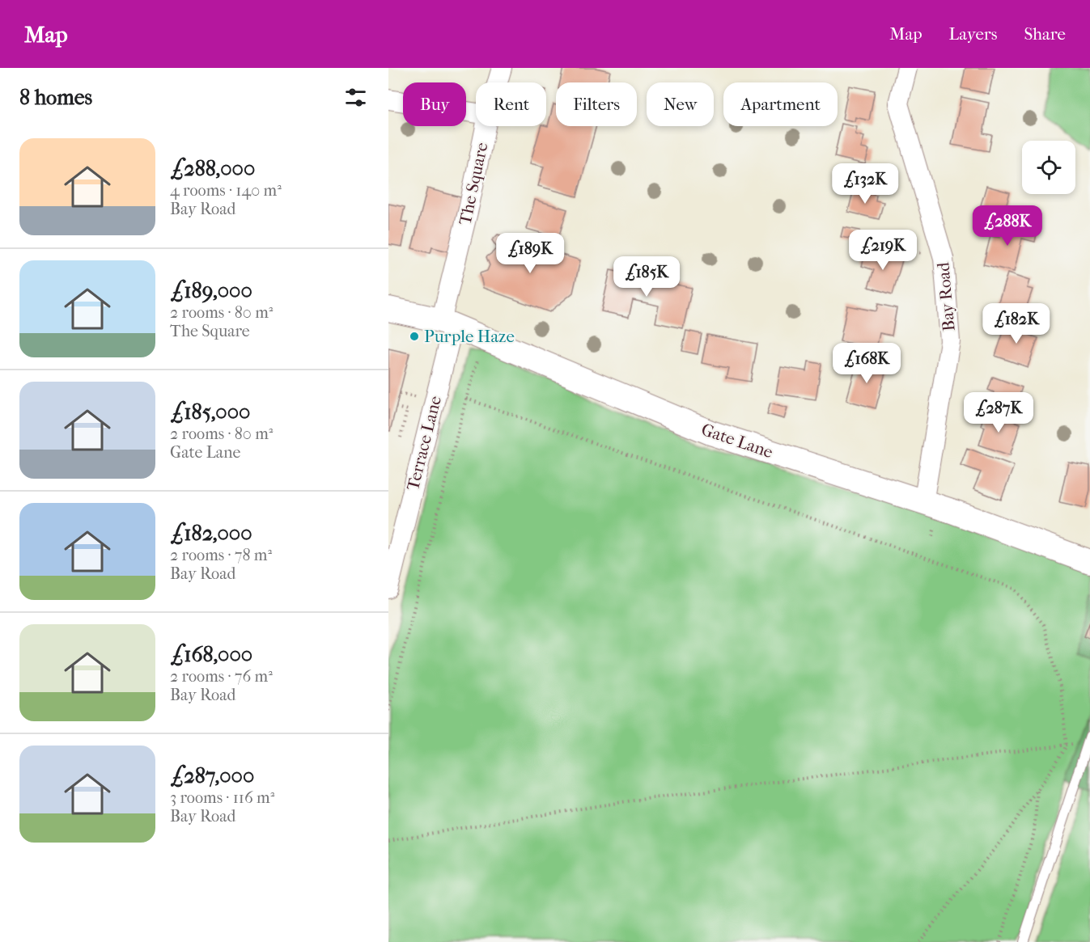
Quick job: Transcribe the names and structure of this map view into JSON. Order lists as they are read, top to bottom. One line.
{"streets":{"street":["The Square","Bay Road","Gate Lane","Terrace Lane"]},"crossings":[["The Square","Gate Lane"],["The Square","Terrace Lane"],["Bay Road","Gate Lane"],["Gate Lane","Terrace Lane"]],"places":["Purple Haze"],"page":{"header":"Map","nav":["Map","Layers","Share"],"heading":"8 homes","chip":["Buy","Rent","Filters","New","Apartment"],"list":[{"name":"£288,000","note":"4 rooms · 140 m² · Bay Road"},{"name":"£189,000","note":"2 rooms · 80 m² · The Square"},{"name":"£185,000","note":"2 rooms · 80 m² · Gate Lane"},{"name":"£182,000","note":"2 rooms · 78 m² · Bay Road"},{"name":"£168,000","note":"2 rooms · 76 m² · Bay Road"},{"name":"£287,000","note":"3 rooms · 116 m² · Bay Road"}],"price":["£132K","£288K","£219K","£189K","£185K","£182K","£168K","£287K"]}}
